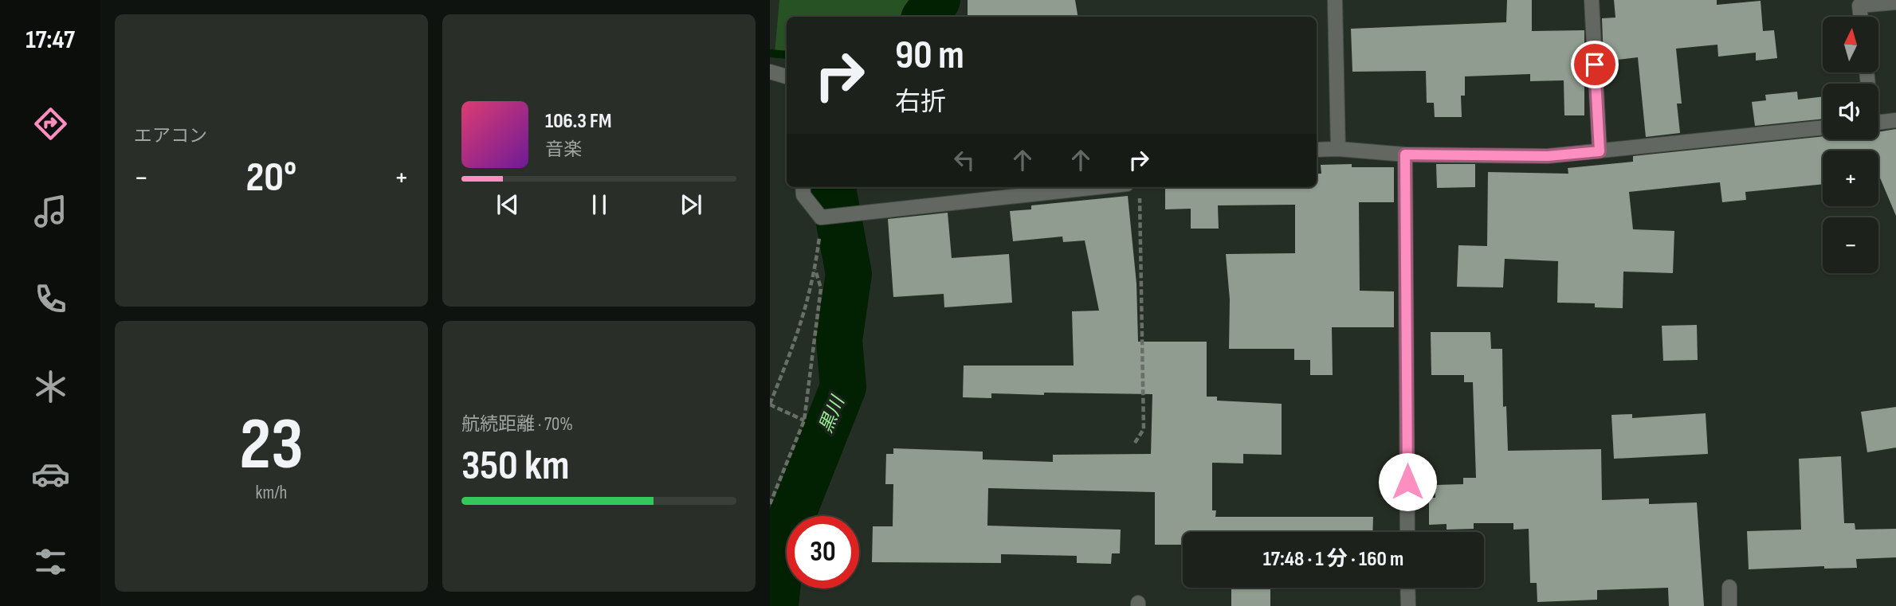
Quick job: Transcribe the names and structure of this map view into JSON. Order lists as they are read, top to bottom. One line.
{"water":["黒川"],"north":"top","page":{"tabs":"17:47","tile":["エアコン",["23","km/h"],["航続距離 · 70%","350 km"]],"map_buttons":["+","−"],"turn":["90 m","右折"],"song":["106.3 FM","音楽"],"heat":["−","20°","+"],"limit":"30","trip":"17:48 · 1 分 · 160 m"}}
